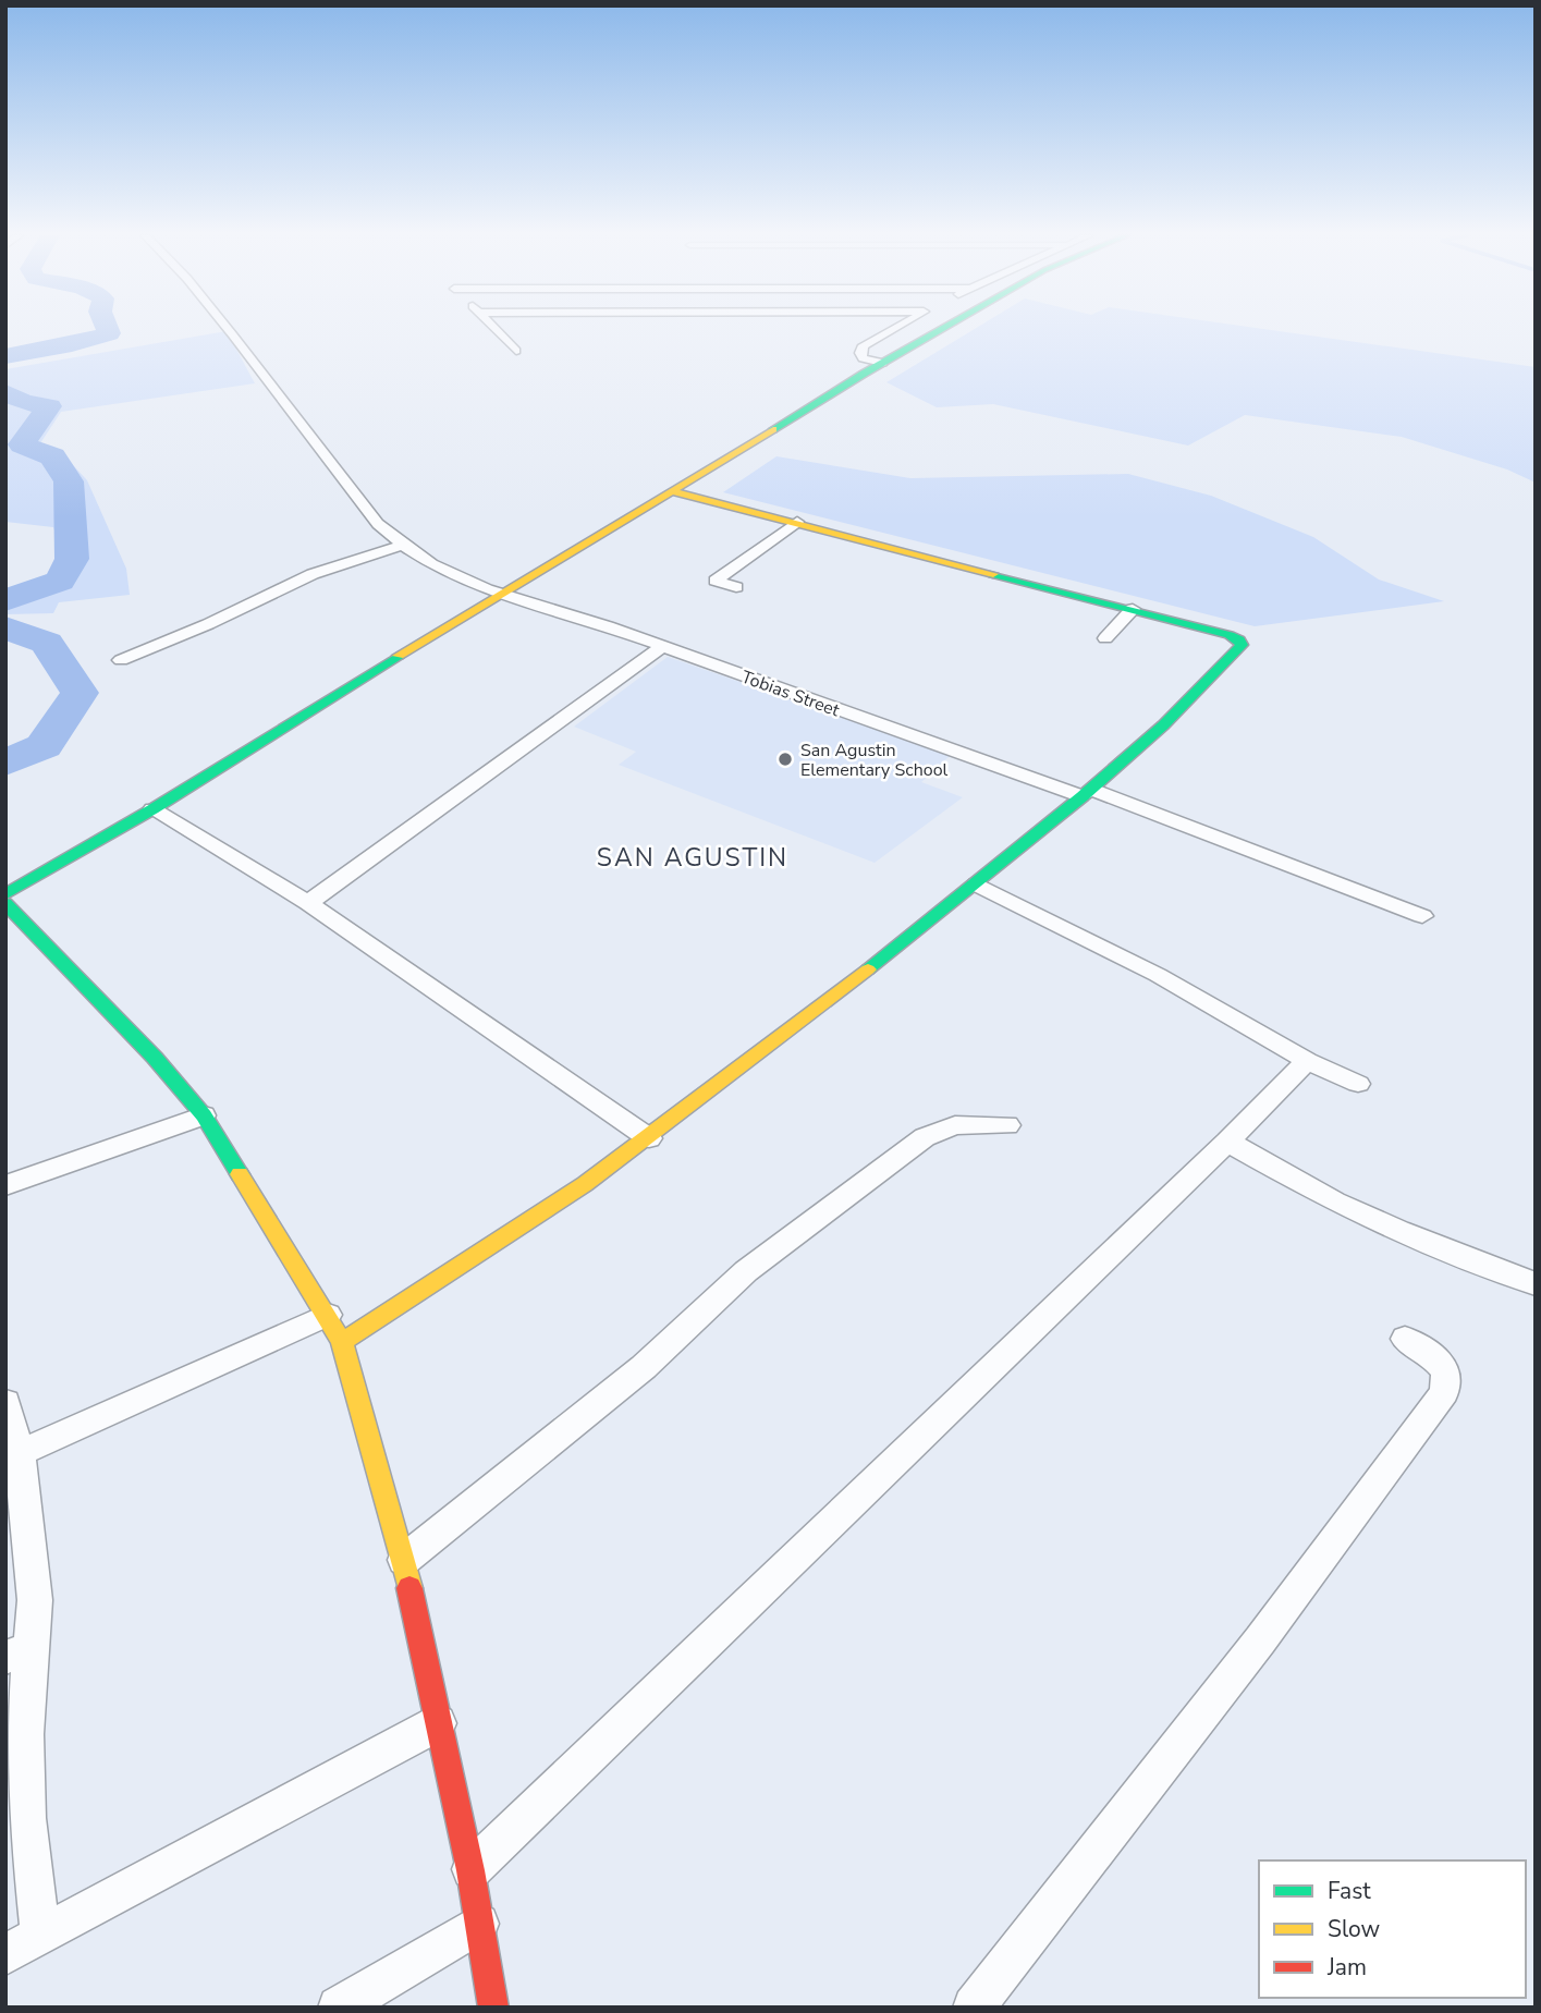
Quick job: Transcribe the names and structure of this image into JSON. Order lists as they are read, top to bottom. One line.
{"streets":{"street":["Tobias Street"]},"districts":["SAN AGUSTIN"],"places":["San Agustin Elementary School"],"legend":["Fast","Slow","Jam"]}
